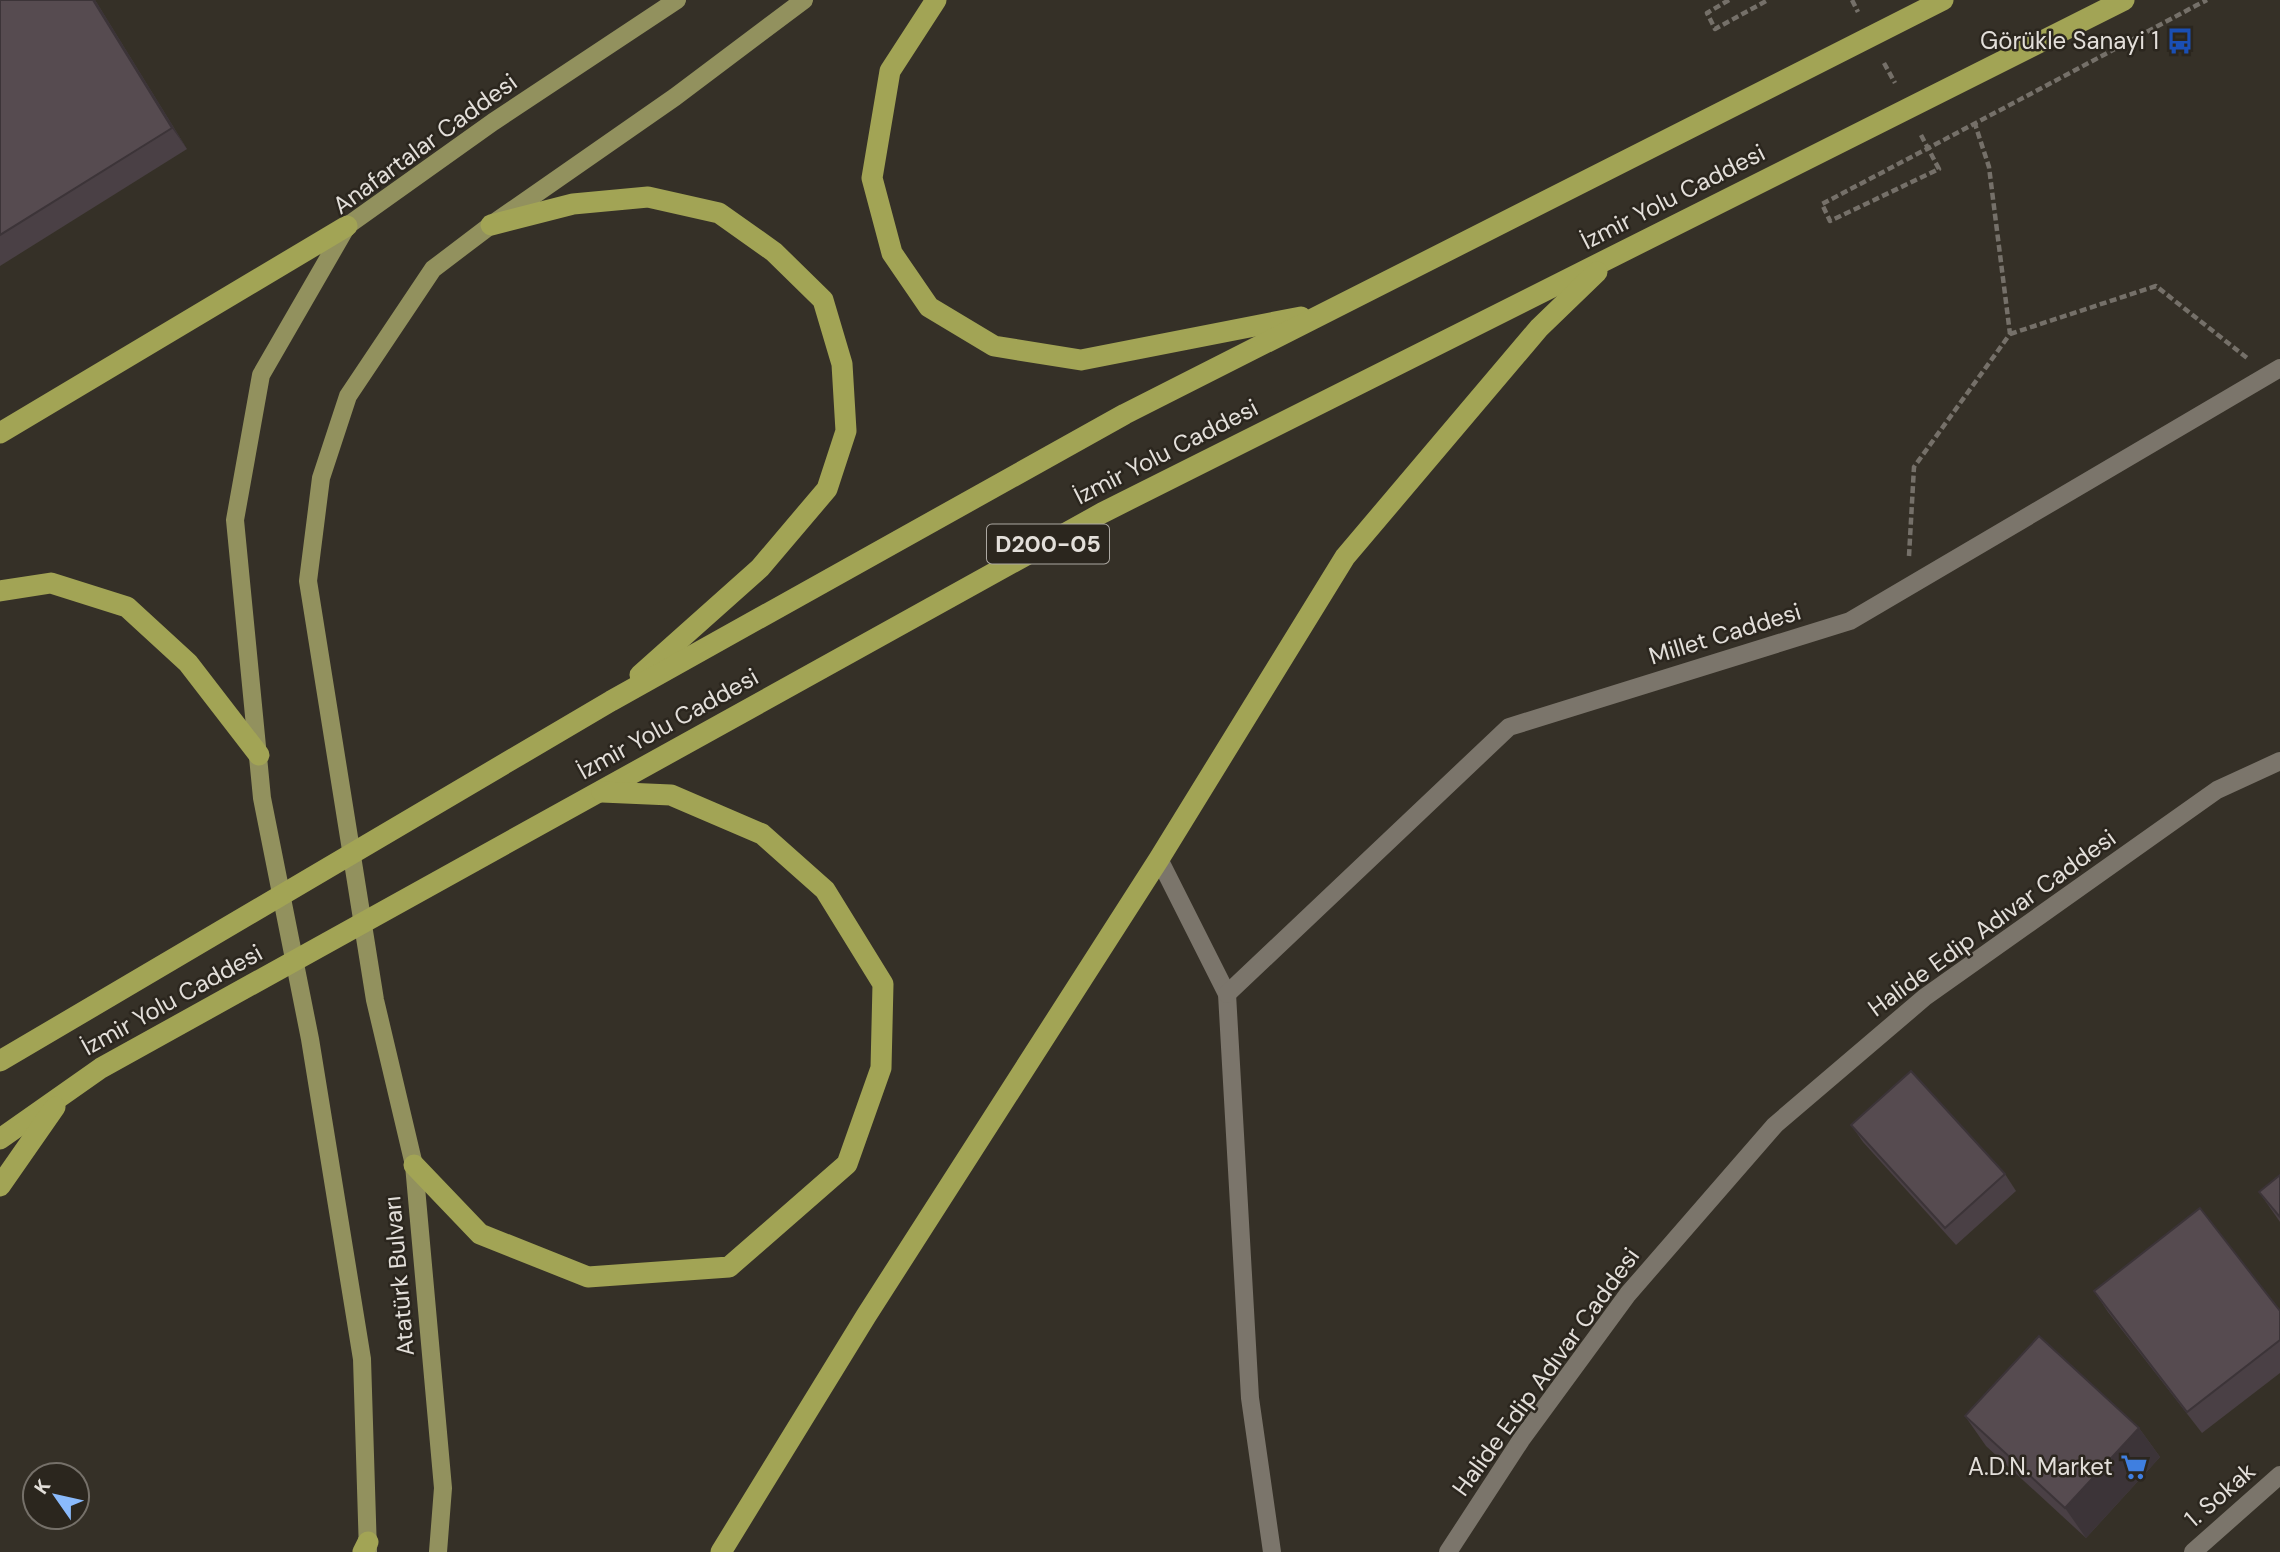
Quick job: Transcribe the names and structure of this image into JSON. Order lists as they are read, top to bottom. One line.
{"streets":{"highway":["İzmir Yolu Caddesi","D200-05"],"main road":["Anafartalar Caddesi","Atatürk Bulvarı"],"street":["Millet Caddesi","Halide Edip Adıvar Caddesi","1. Sokak"]},"crossings":[["Anafartalar Caddesi","Atatürk Bulvarı"]],"places":{"bus stop":["Görükle Sanayi 1"],"supermarket":["A.D.N. Market"]},"north":"top left"}
